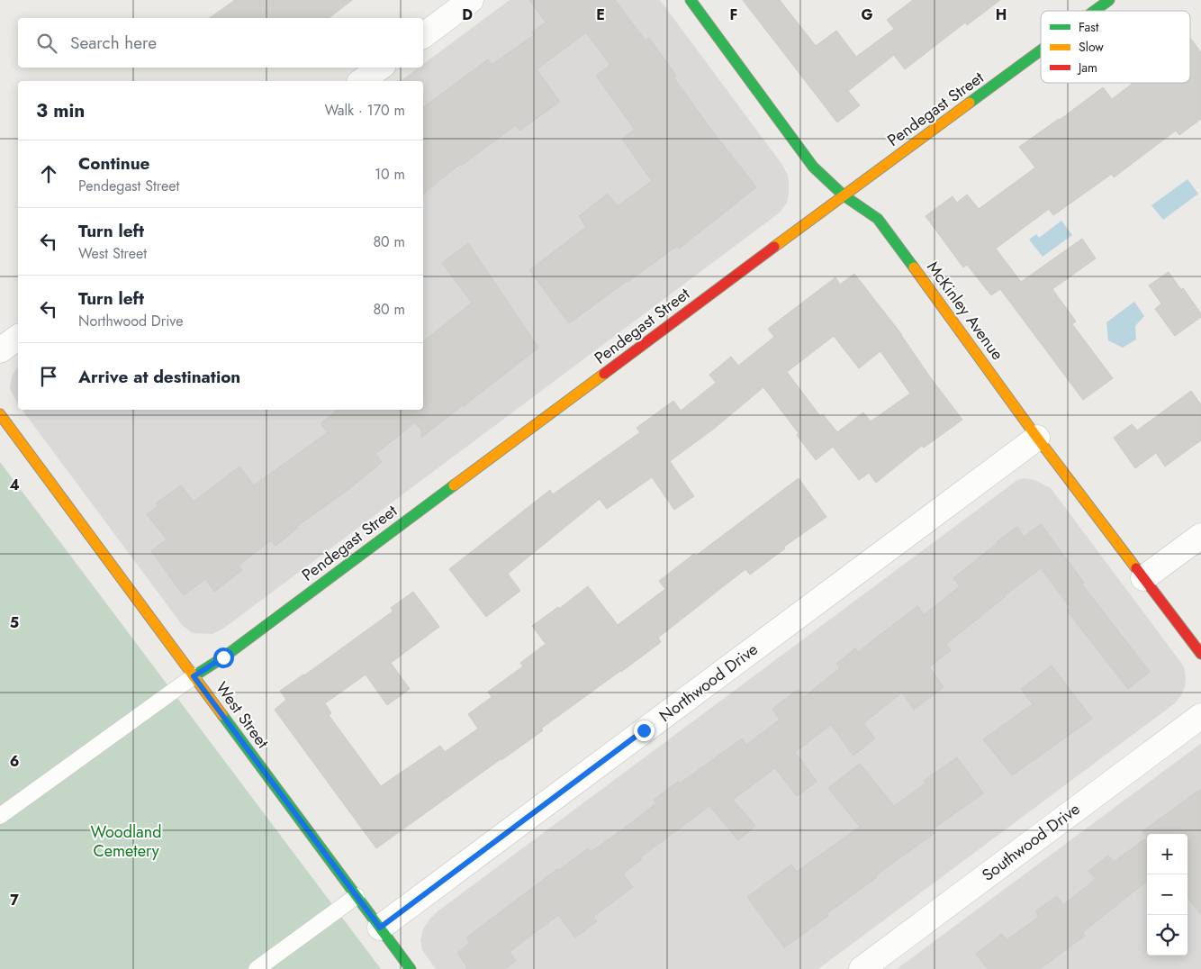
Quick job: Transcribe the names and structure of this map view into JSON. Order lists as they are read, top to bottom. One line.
{"streets":{"street":["Pendegast Street","McKinley Avenue","Northwood Drive","West Street","Southwood Drive"]},"crossings":[["Pendegast Street","McKinley Avenue"],["Pendegast Street","West Street"],["McKinley Avenue","Northwood Drive"],["Northwood Drive","West Street"]],"parks":["Woodland Cemetery"],"legend":["Fast","Slow","Jam"],"page":{"search":"Search here","heading":["3 min","Walk · 170 m"],"list":[["Continue","Pendegast Street","10 m"],["Turn left","West Street","80 m"],["Turn left","Northwood Drive","80 m"],"Arrive at destination"],"map_buttons":["+","−"]},"grid":{"columns":["D","E","F","G","H"],"rows":["4","5","6","7"]}}
